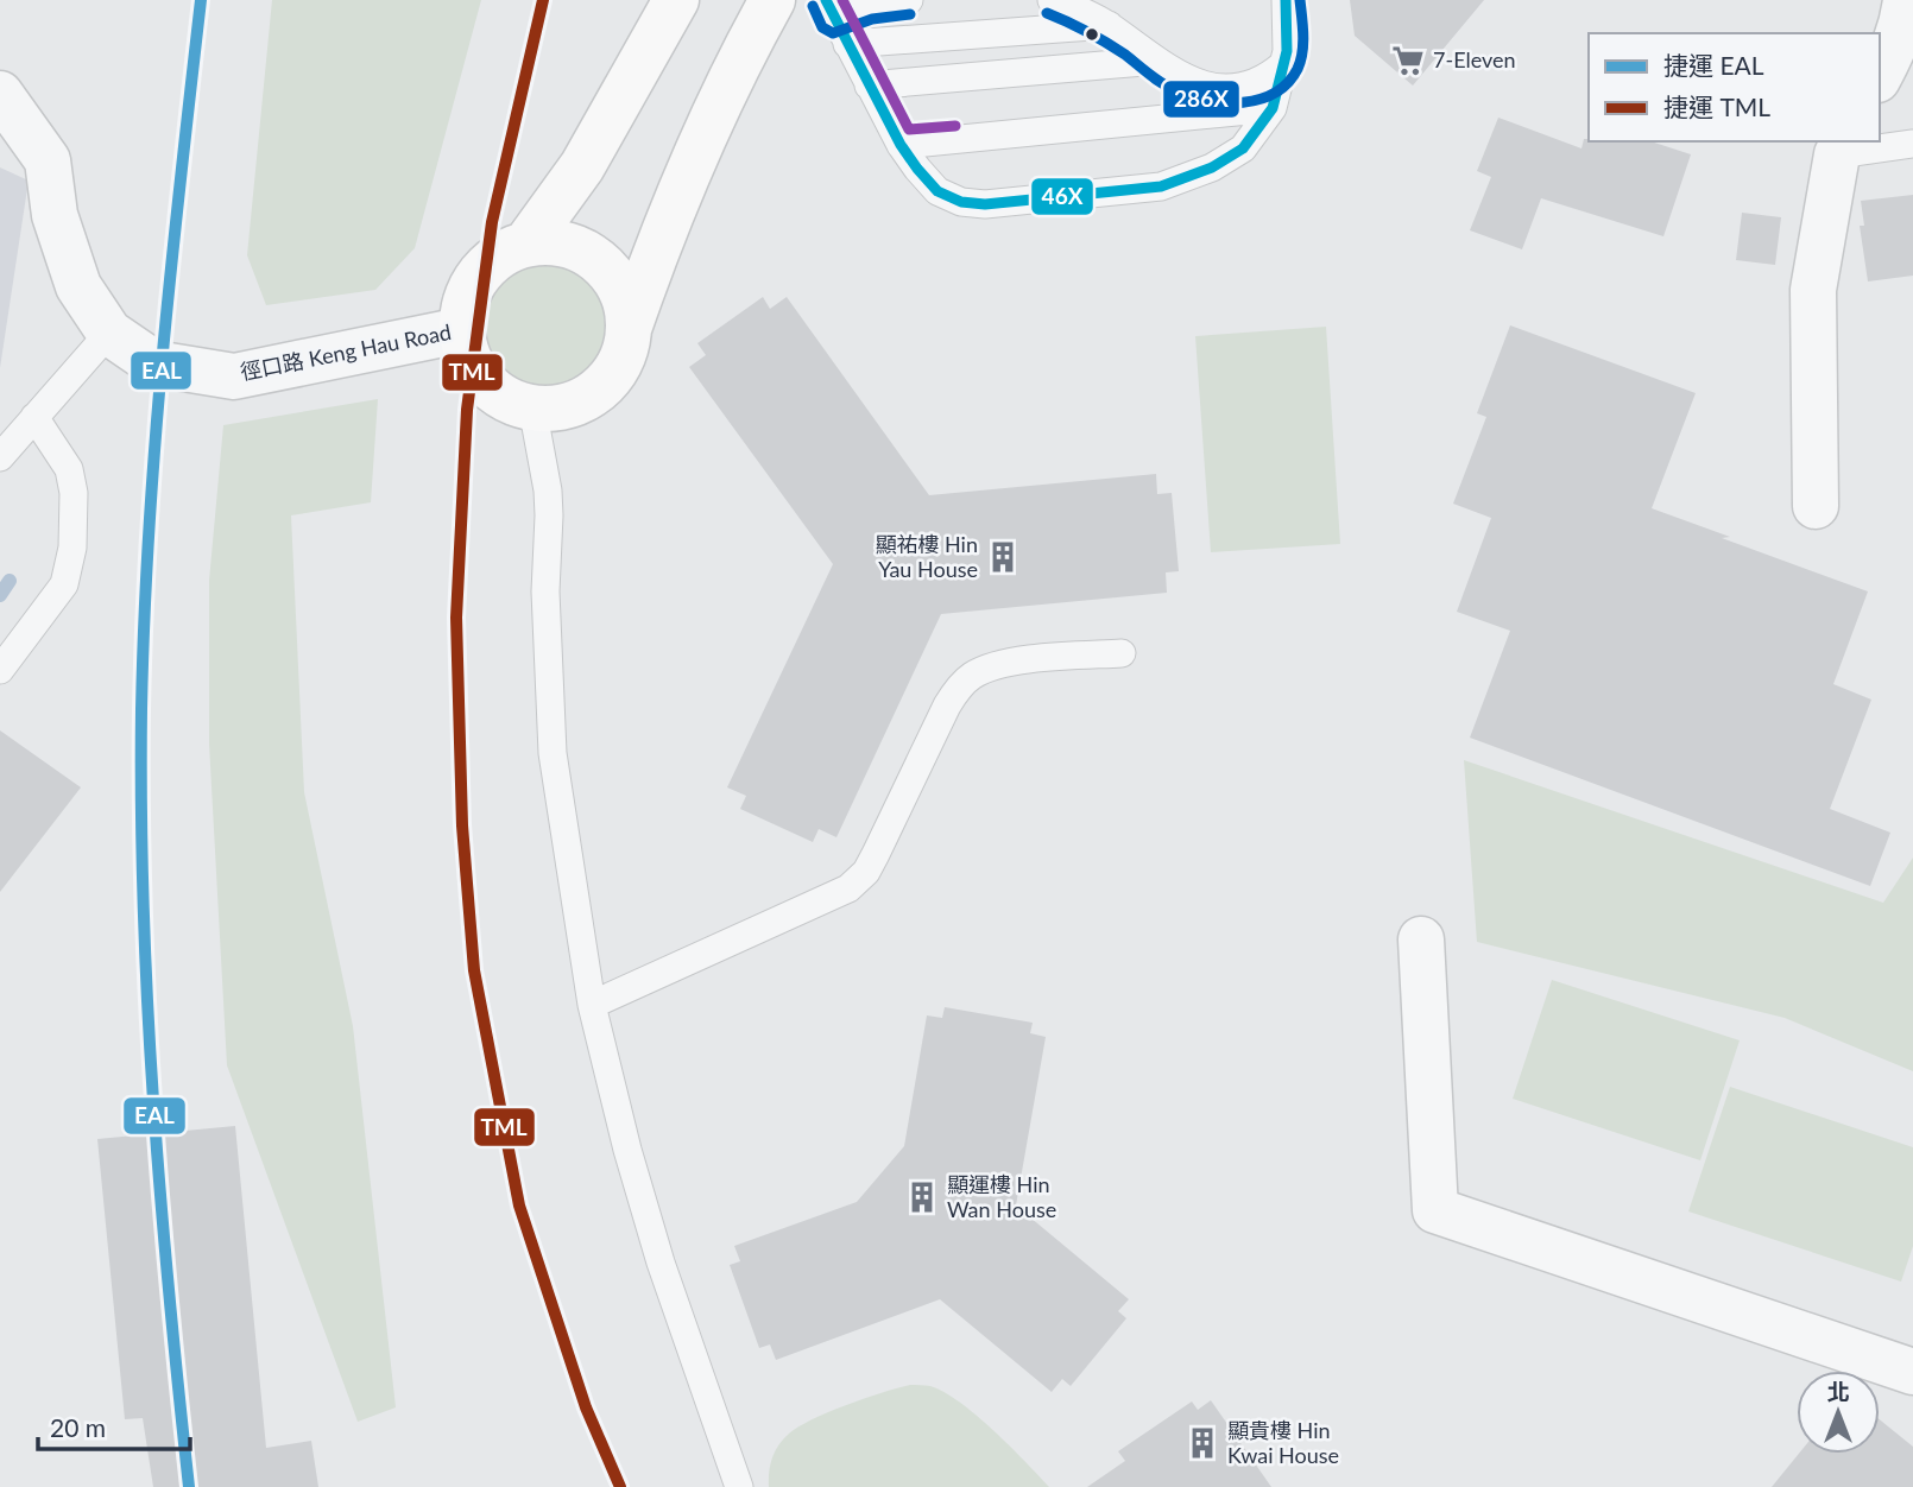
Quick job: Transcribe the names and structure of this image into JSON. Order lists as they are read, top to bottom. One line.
{"streets":{"street":["徑口路 Keng Hau Road"]},"places":{"supermarket":["7-Eleven"],"building":["顯祐樓 Hin Yau House","顯運樓 Hin Wan House","顯貴樓 Hin Kwai House"]},"lines":["metro line EAL","metro line TML","transit line 46X","transit line 286X"],"legend":["捷運 EAL","捷運 TML"],"scale_bar":"20 m","north":"top"}
